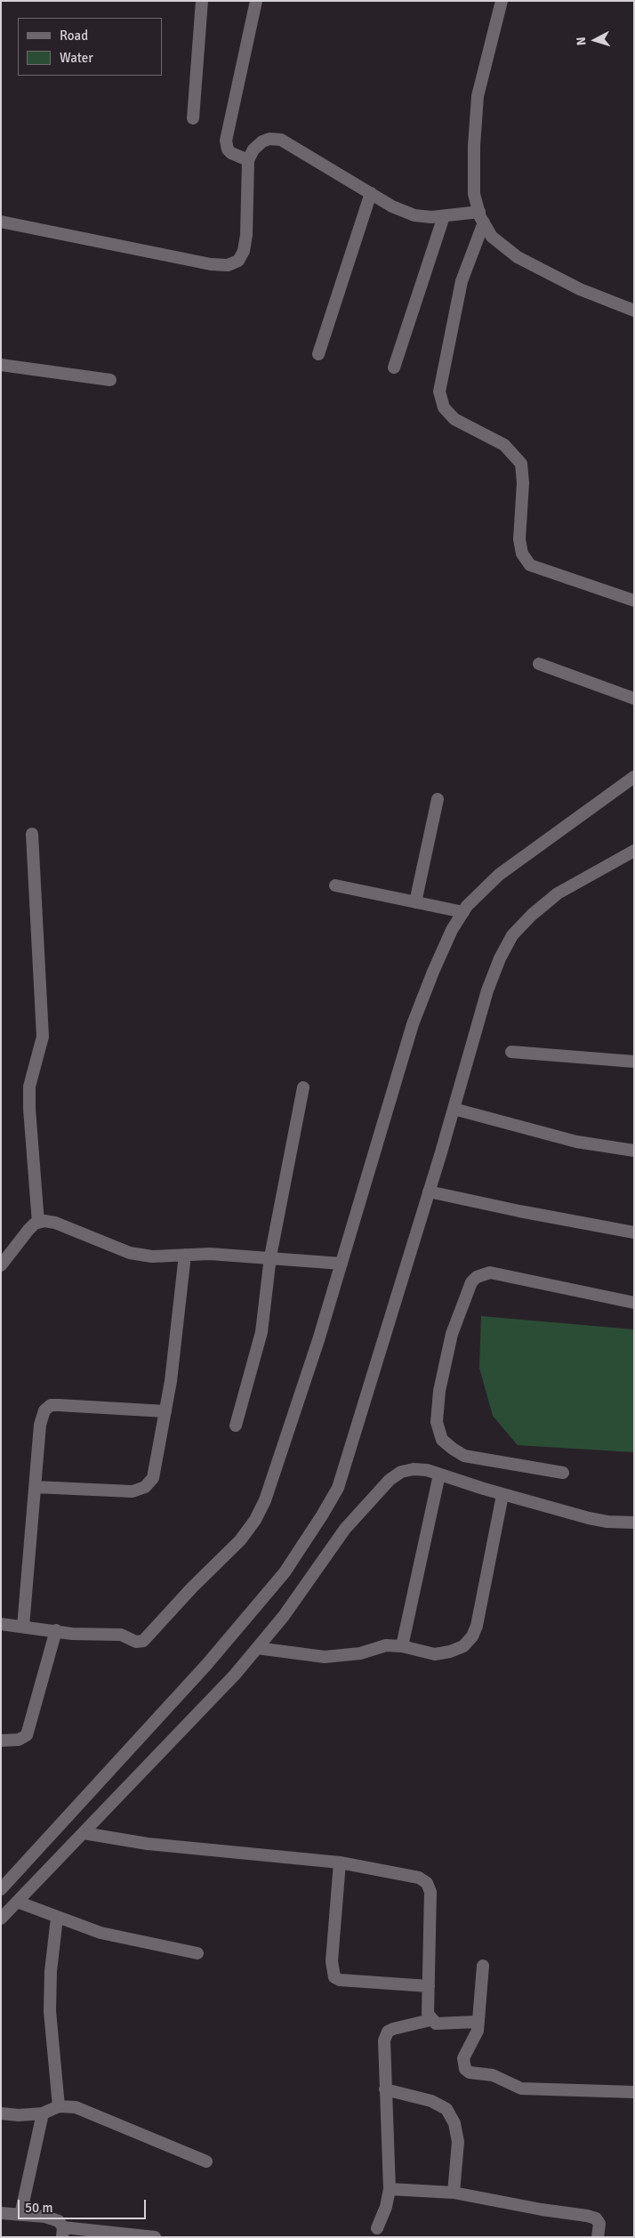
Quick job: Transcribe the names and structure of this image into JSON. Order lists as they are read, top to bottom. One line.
{"legend":["Road","Water"],"scale_bar":"50 m","north":"left"}
